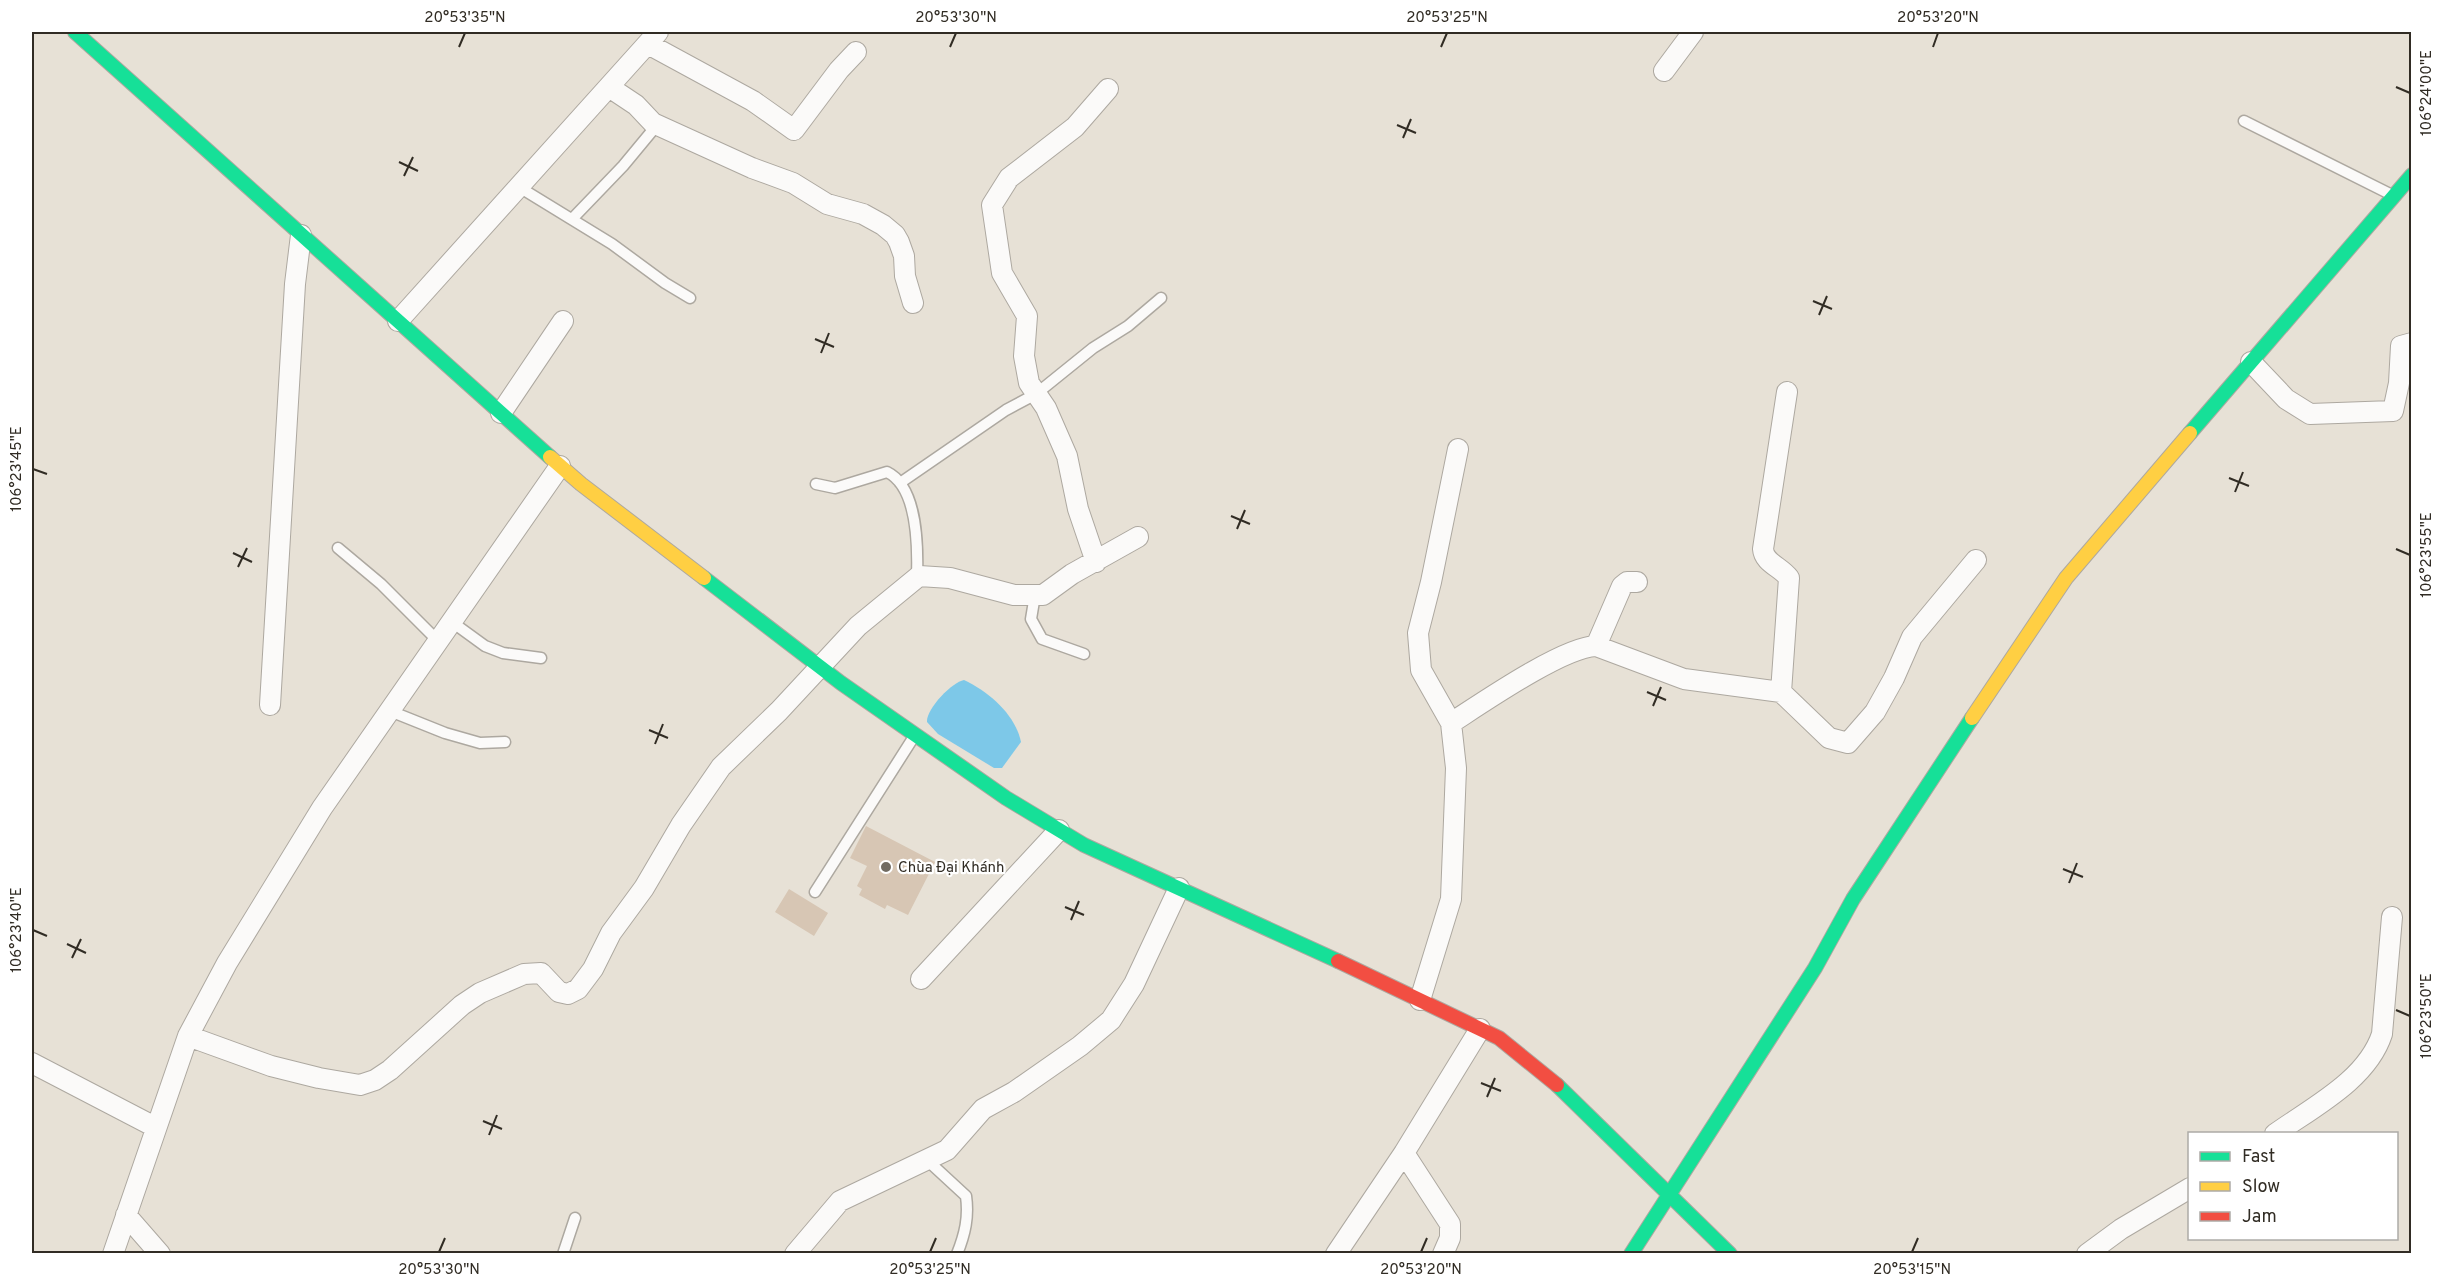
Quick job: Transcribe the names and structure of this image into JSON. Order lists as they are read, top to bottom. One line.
{"places":["Chùa Đại Khánh"],"legend":["Fast","Slow","Jam"],"coordinates":["20°53'35\"N","20°53'30\"N","20°53'25\"N","20°53'20\"N","106°24'00\"E","106°23'45\"E","106°23'55\"E","106°23'40\"E","106°23'50\"E","20°53'15\"N"]}
